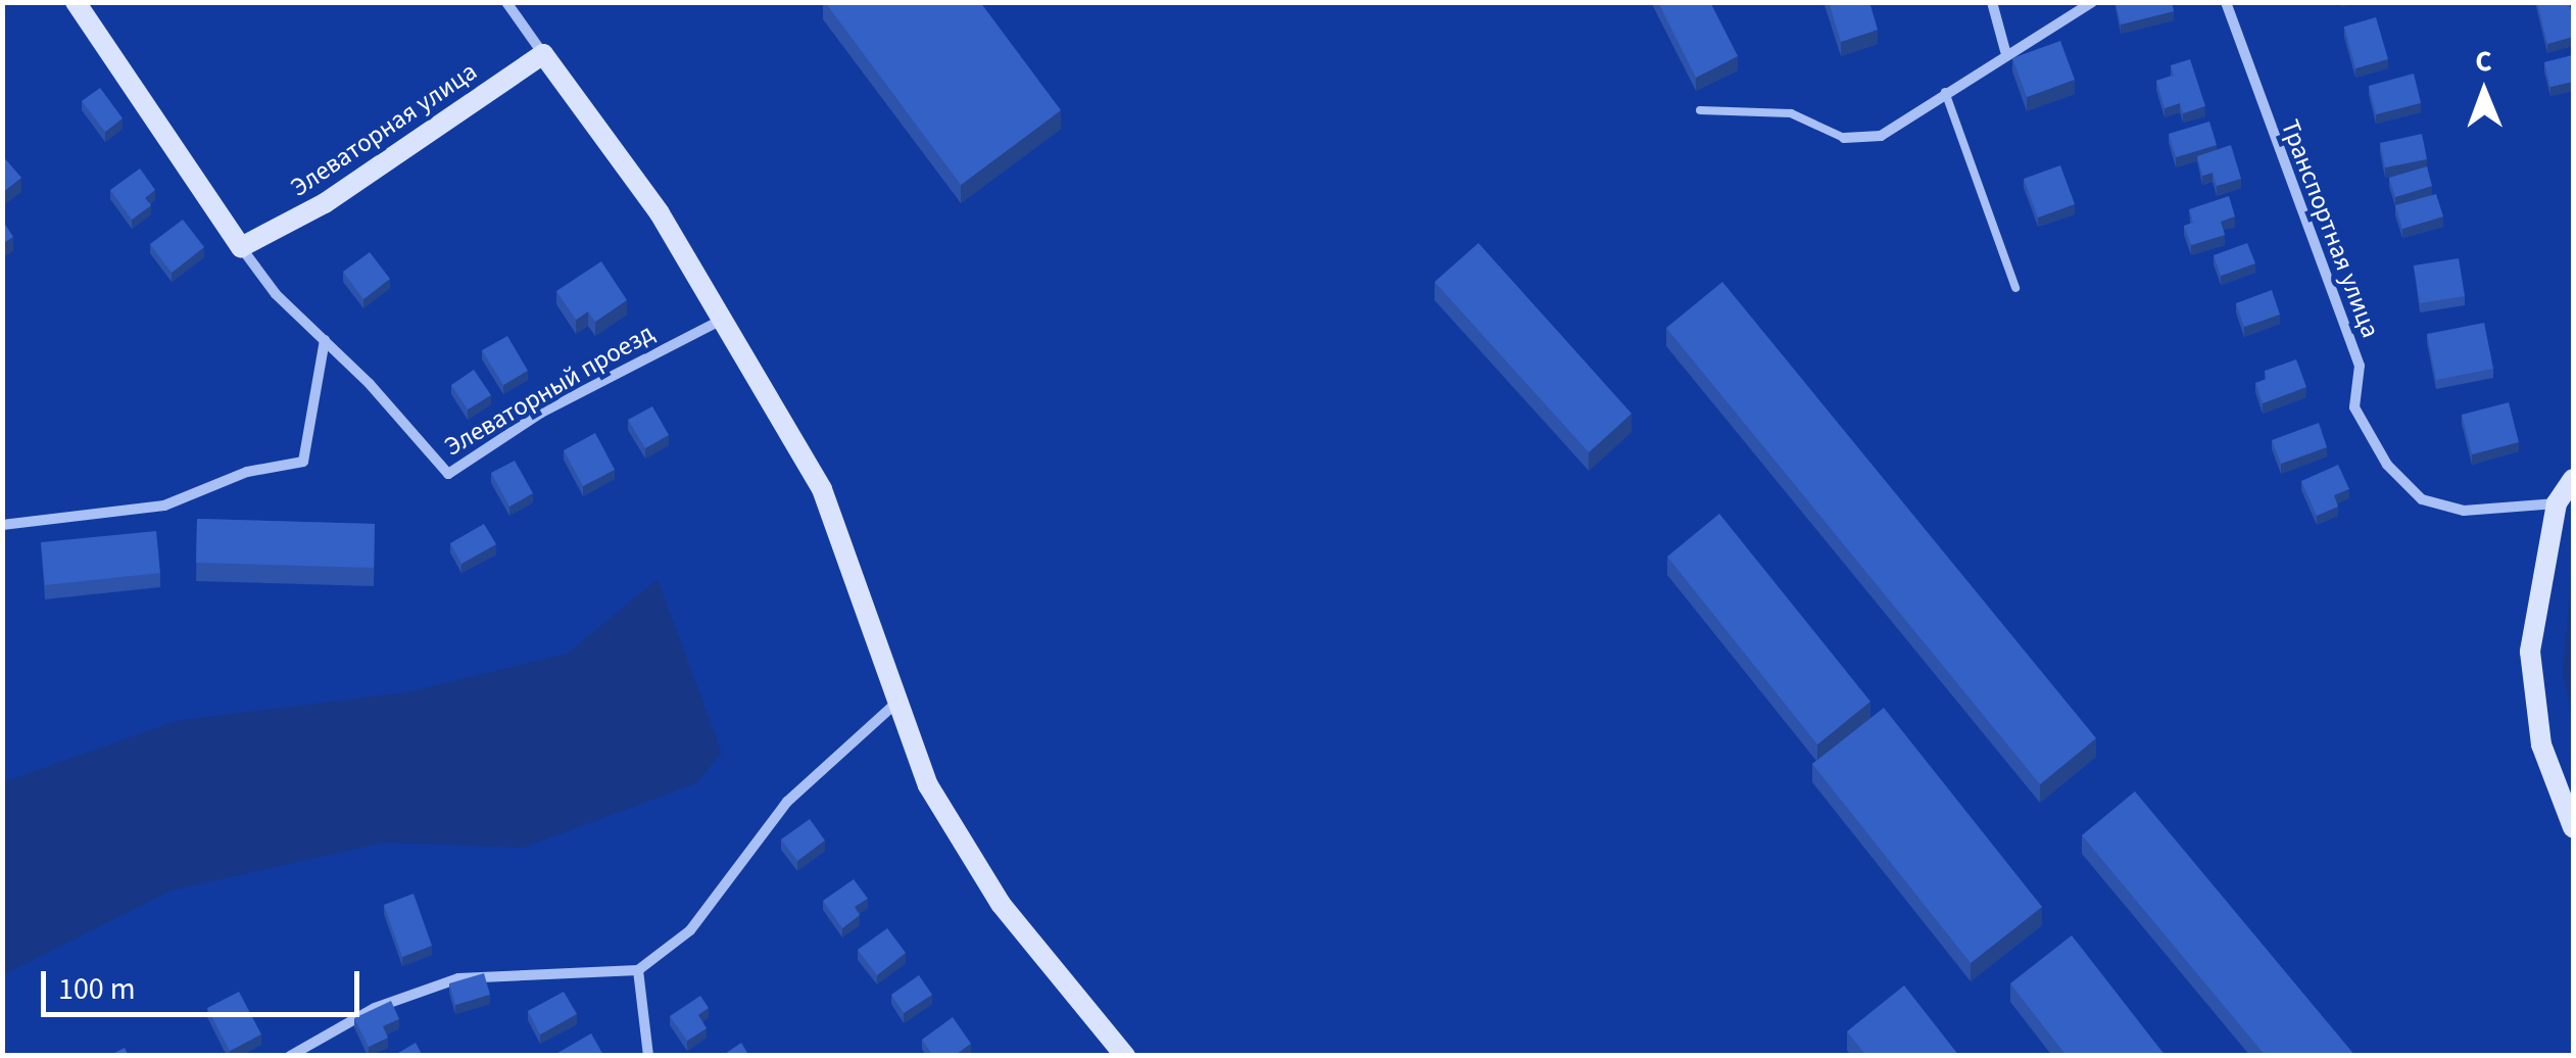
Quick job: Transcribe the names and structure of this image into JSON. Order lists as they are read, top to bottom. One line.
{"streets":{"street":["Элеваторная улица","Транспортная улица","Элеваторный проезд"]},"crossings":[["Элеваторная улица","Элеваторный проезд"]],"scale_bar":"100 m","north":"top"}
